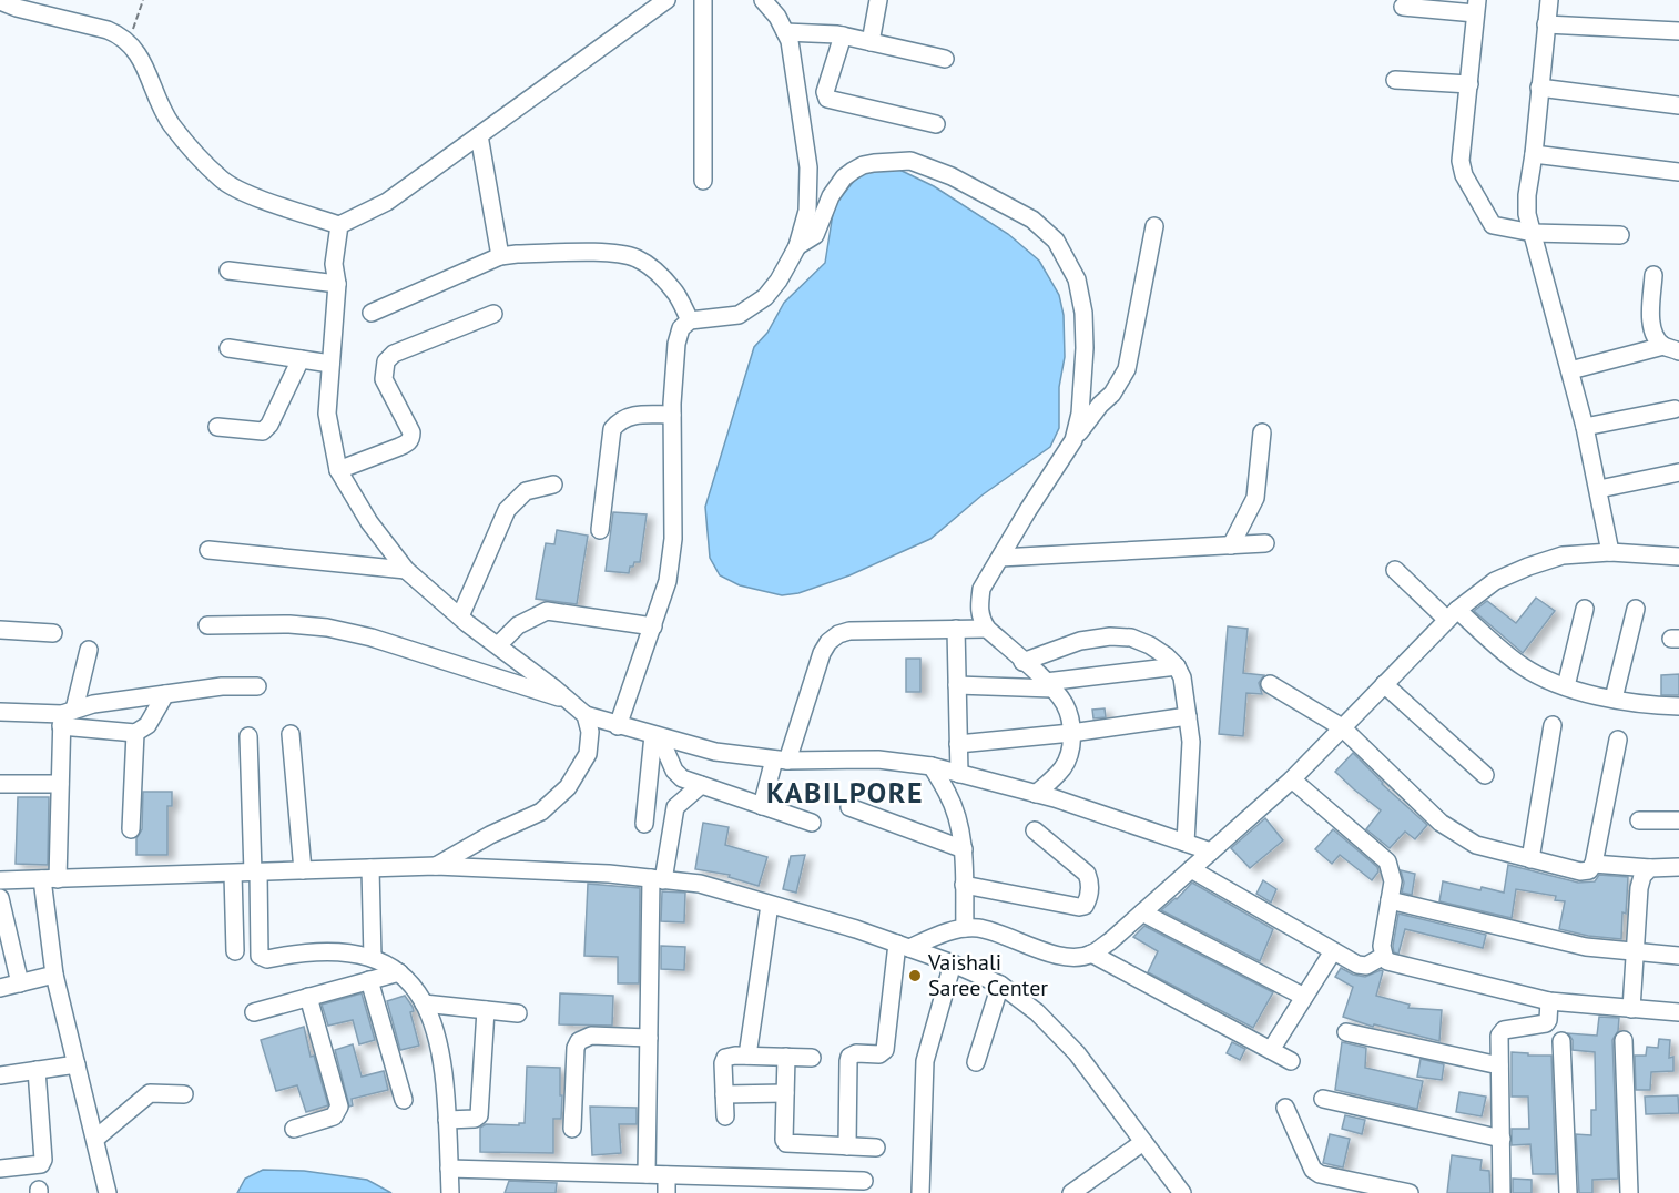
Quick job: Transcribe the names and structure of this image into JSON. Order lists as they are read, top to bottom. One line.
{"districts":["KABILPORE"],"places":["Vaishali Saree Center"]}
